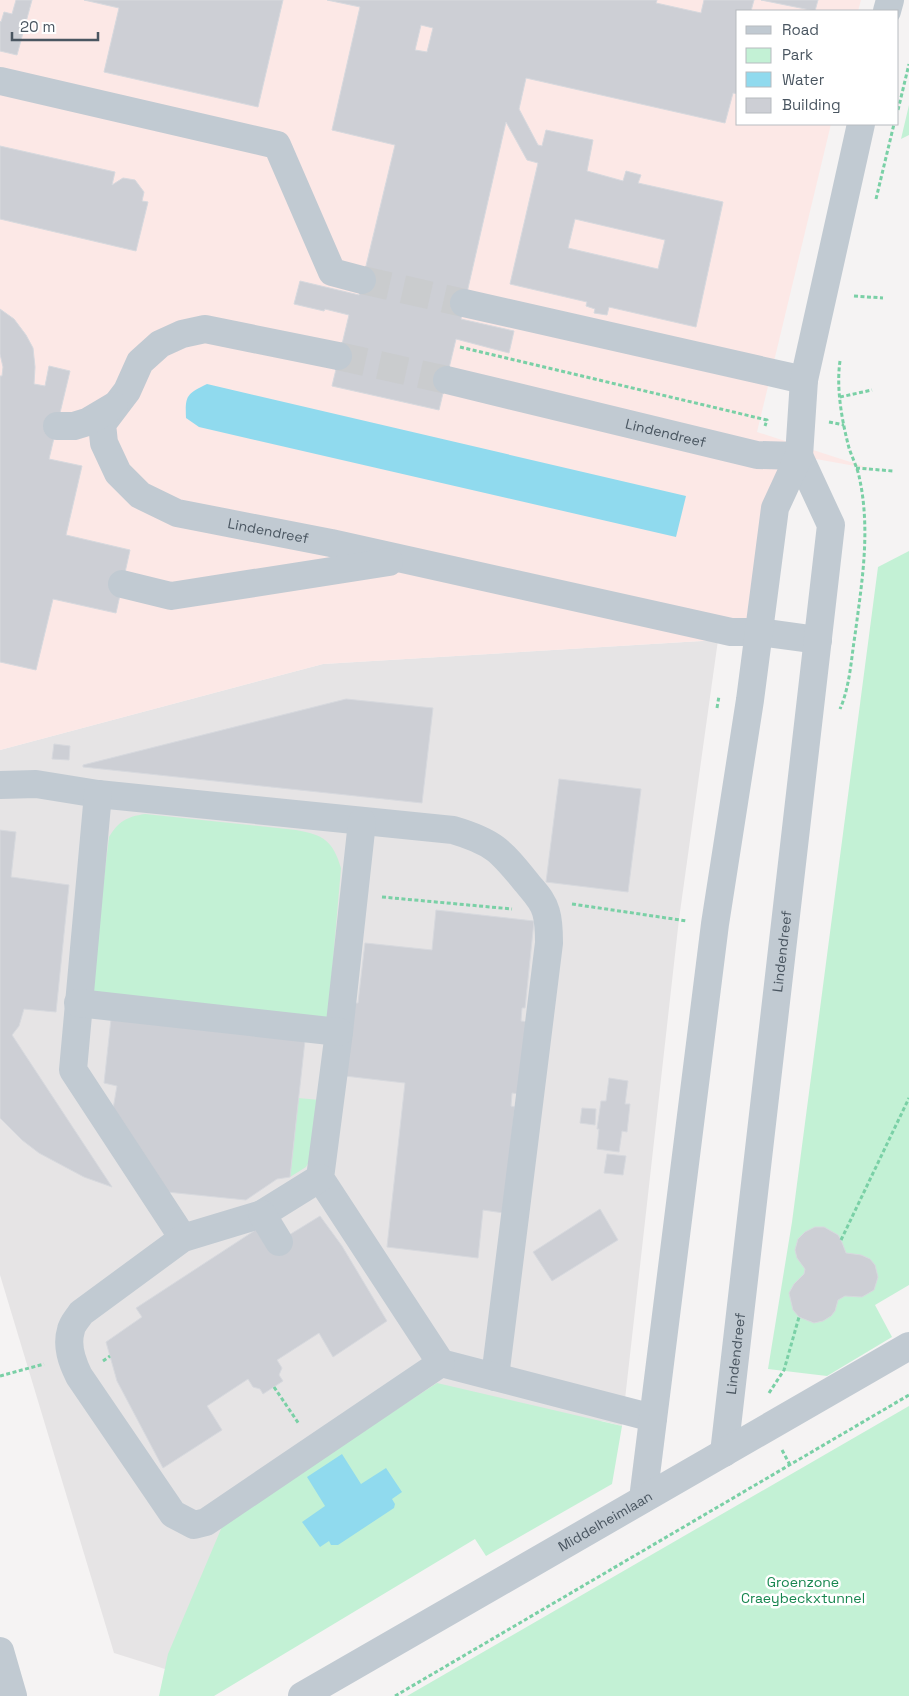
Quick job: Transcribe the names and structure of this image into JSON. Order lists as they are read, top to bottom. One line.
{"streets":{"street":["Lindendreef","Middelheimlaan"]},"crossings":[["Lindendreef","Middelheimlaan"]],"parks":["Groenzone Craeybeckxtunnel"],"legend":["Road","Park","Water","Building"],"scale_bar":"20 m"}
